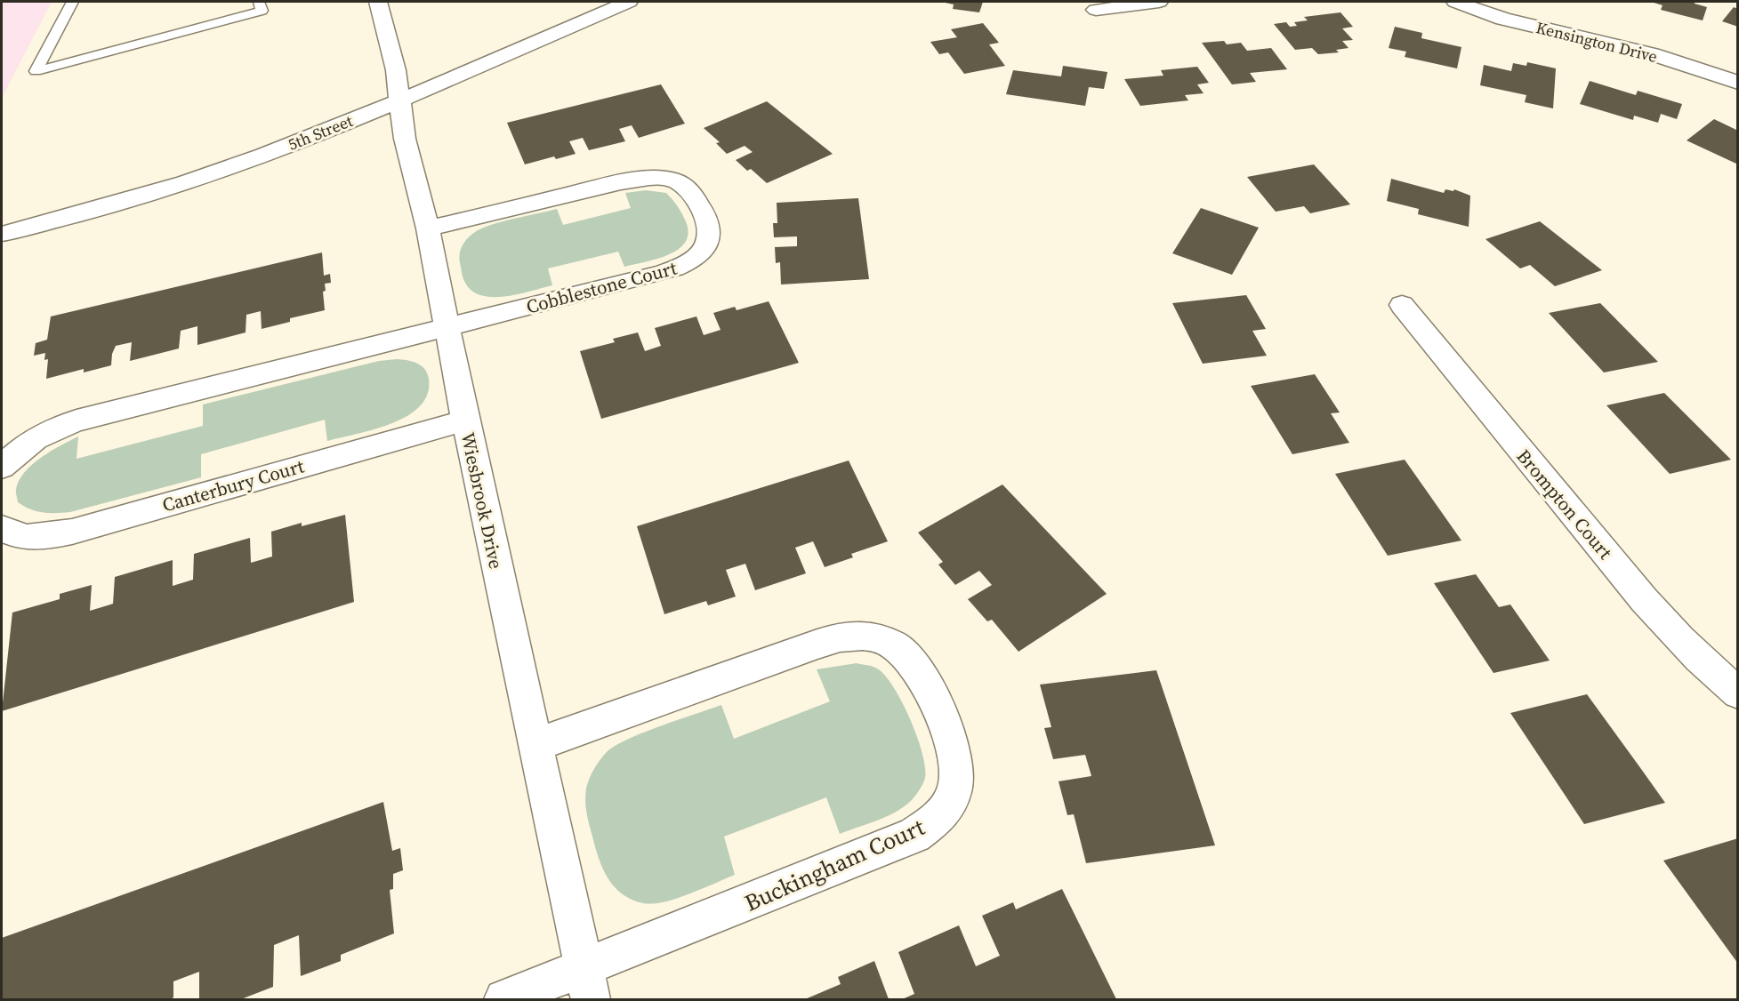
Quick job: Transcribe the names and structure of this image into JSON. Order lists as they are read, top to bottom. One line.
{"streets":{"street":["Kensington Drive","5th Street","Cobblestone Court","Canterbury Court","Wiesbrook Drive","Brompton Court","Buckingham Court"]},"crossings":[["5th Street","Wiesbrook Drive"],["Cobblestone Court","Wiesbrook Drive"],["Canterbury Court","Wiesbrook Drive"],["Wiesbrook Drive","Buckingham Court"]]}
